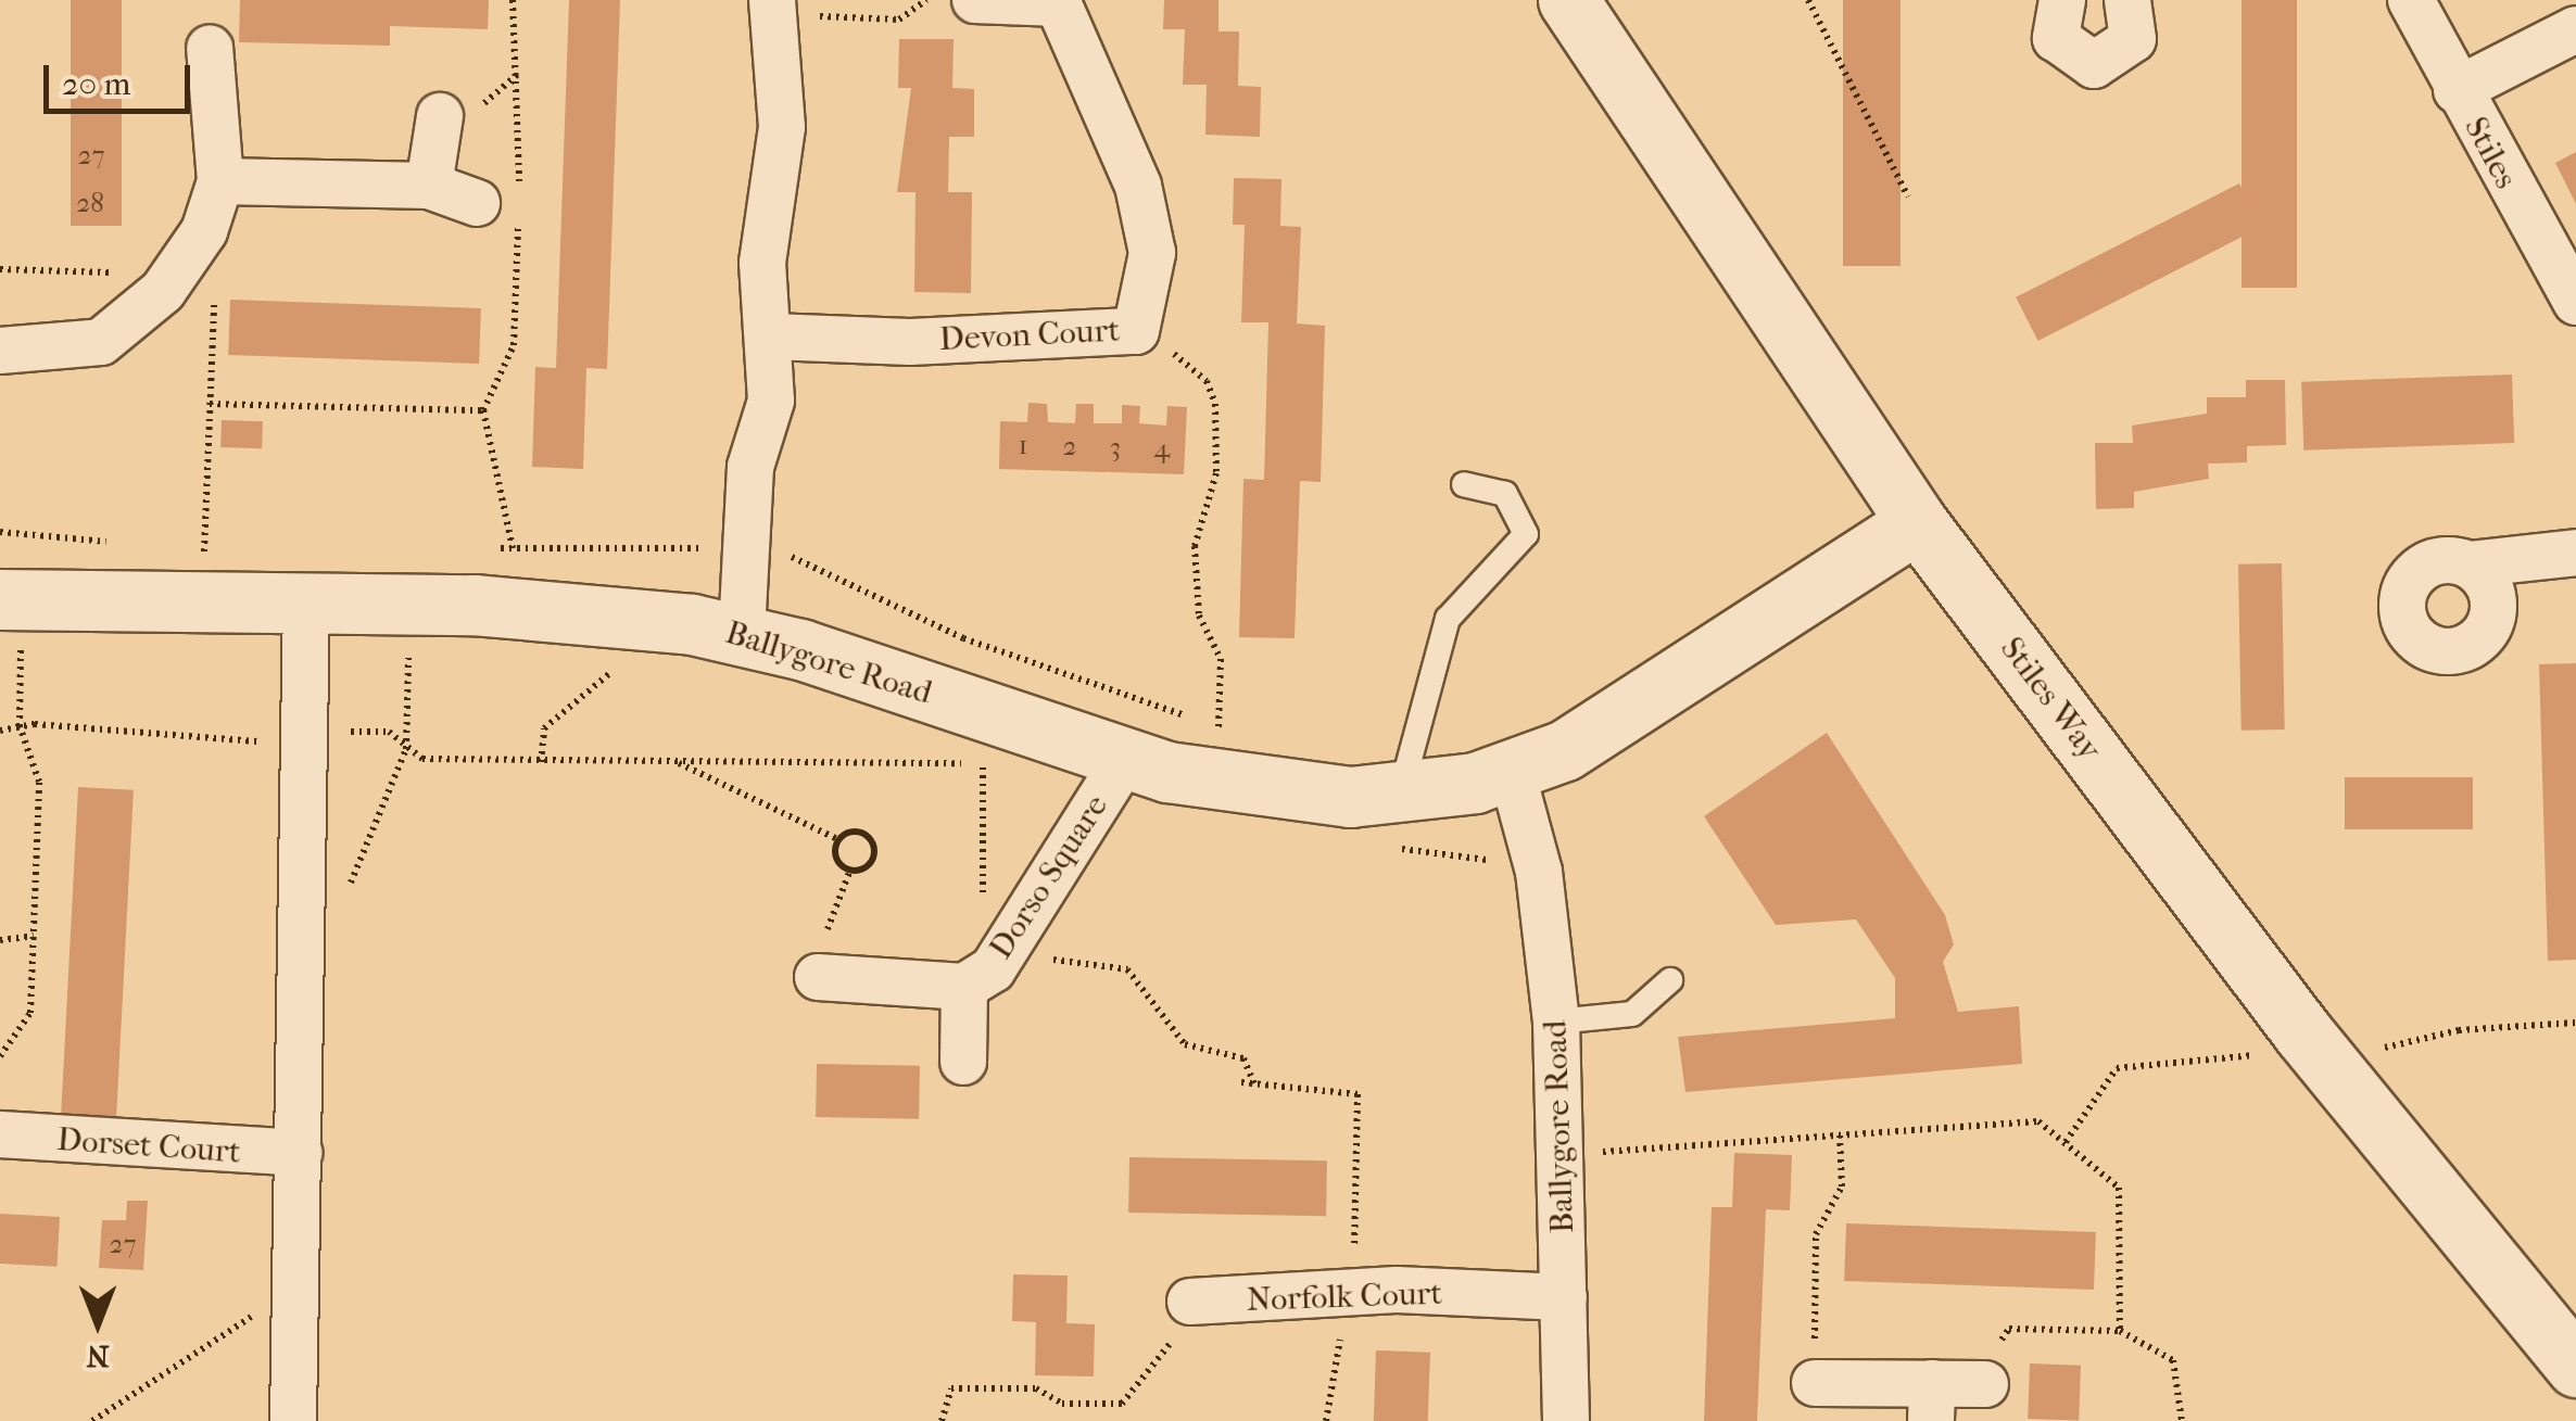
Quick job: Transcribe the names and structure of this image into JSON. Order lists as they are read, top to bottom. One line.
{"streets":{"street":["Stiles","Devon Court","Ballygore Road","Stiles Way","Dorso Square","Dorset Court","Norfolk Court"]},"crossings":[["Ballygore Road","Stiles Way"],["Ballygore Road","Dorso Square"],["Ballygore Road","Norfolk Court"]],"house_numbers":["27","28","1","2","3","4","27"],"scale_bar":"20 m","north":"bottom"}
